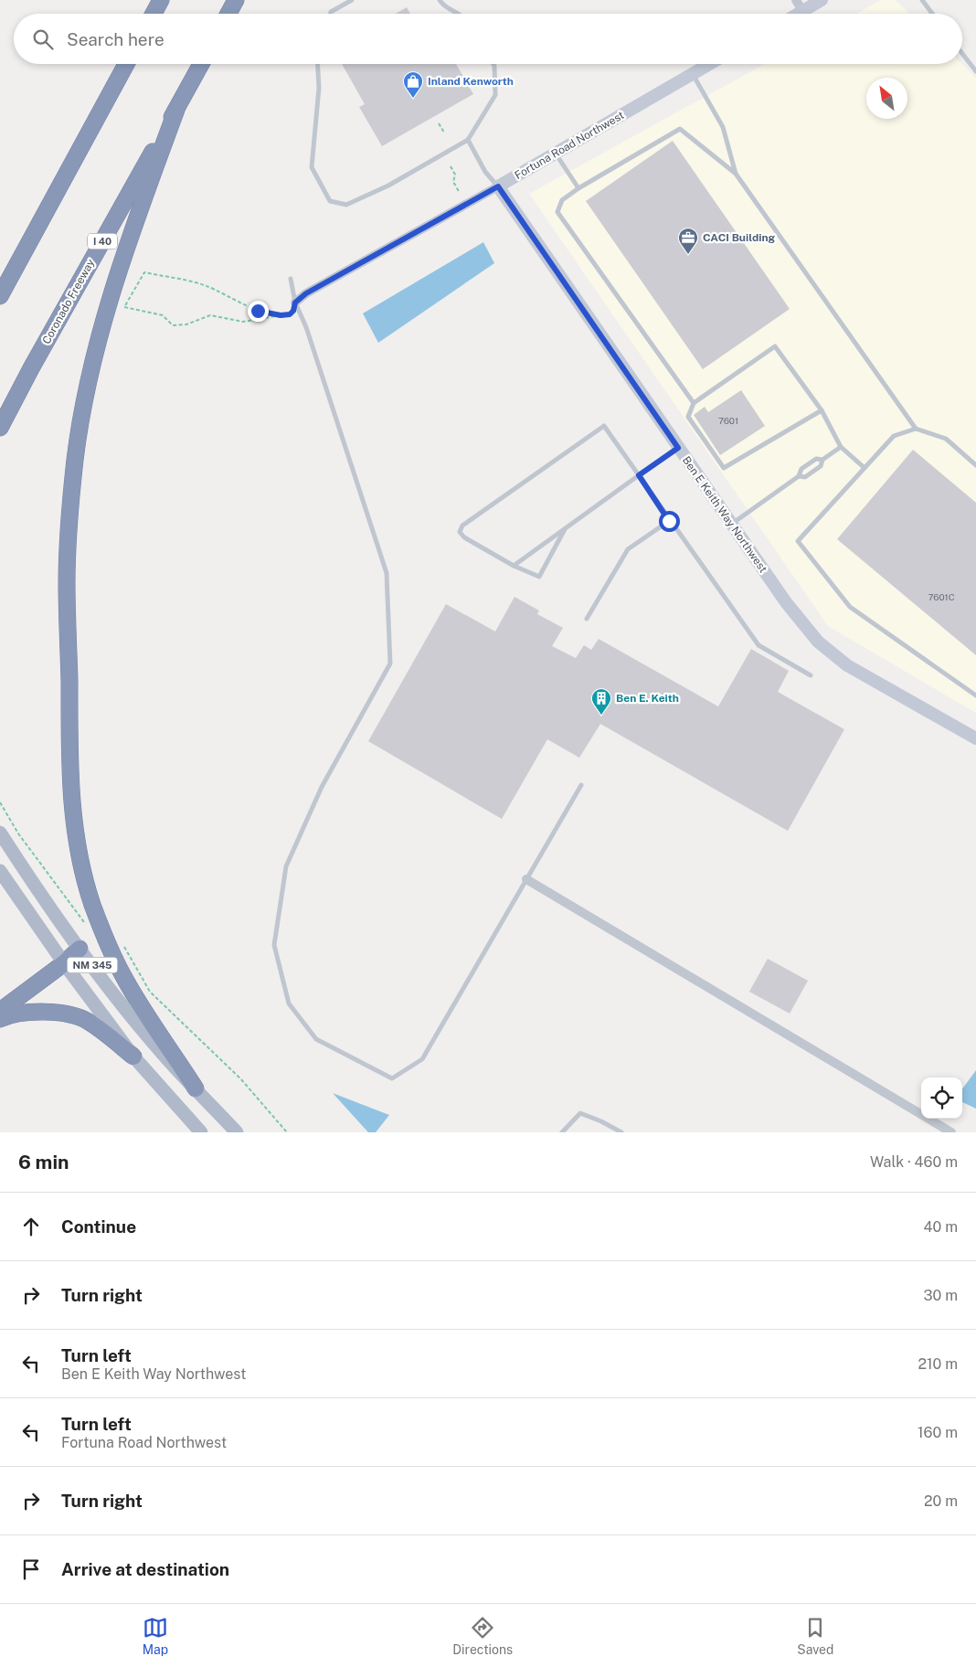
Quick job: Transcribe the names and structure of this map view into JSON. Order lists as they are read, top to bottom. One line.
{"streets":{"highway":["I 40","Coronado Freeway"],"main road":["NM 345"],"street":["Fortuna Road Northwest","Ben E Keith Way Northwest"]},"crossings":[["Fortuna Road Northwest","Ben E Keith Way Northwest"]],"places":{"shop":["Inland Kenworth"],"office":["CACI Building"],"building":["Ben E. Keith"]},"house_numbers":["7601","7601C"],"north":"top left","page":{"search":"Search here","heading":["6 min","Walk · 460 m"],"list":[["Continue","40 m"],["Turn right","30 m"],["Turn left","Ben E Keith Way Northwest","210 m"],["Turn left","Fortuna Road Northwest","160 m"],["Turn right","20 m"],"Arrive at destination"],"nav":["Map","Directions","Saved"]}}
